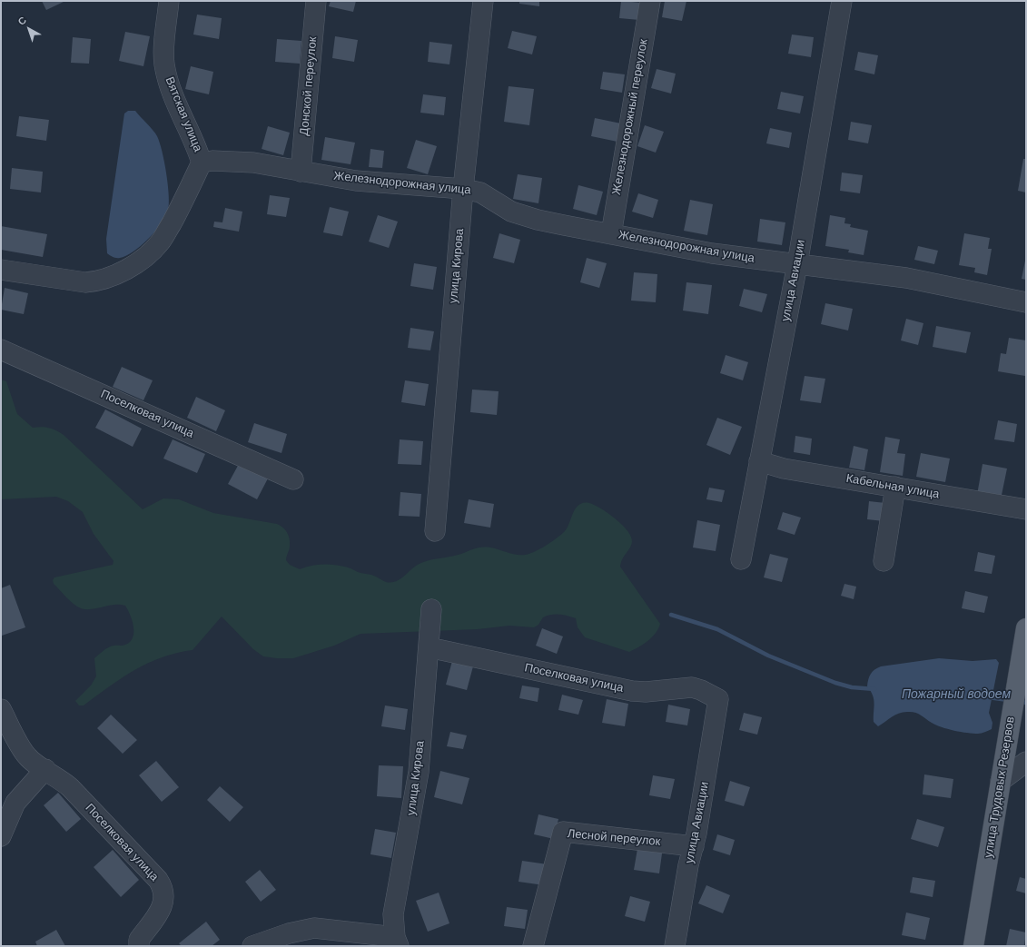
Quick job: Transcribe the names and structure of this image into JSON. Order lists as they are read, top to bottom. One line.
{"streets":{"main road":["улица Трудовых Резервов"],"street":["Донской переулок","Вятская улица","Железнодорожный переулок","Железнодорожная улица","улица Кирова","улица Авиации","Поселковая улица","Кабельная улица","Лесной переулок"]},"crossings":[["Донской переулок","Железнодорожная улица"],["Вятская улица","Железнодорожная улица"],["Железнодорожный переулок","Железнодорожная улица"],["Железнодорожная улица","улица Кирова"],["Железнодорожная улица","улица Авиации"],["улица Кирова","Поселковая улица"],["улица Авиации","Поселковая улица"],["улица Авиации","Кабельная улица"],["улица Авиации","Лесной переулок"]],"water":["Пожарный водоем"],"north":"top left"}
